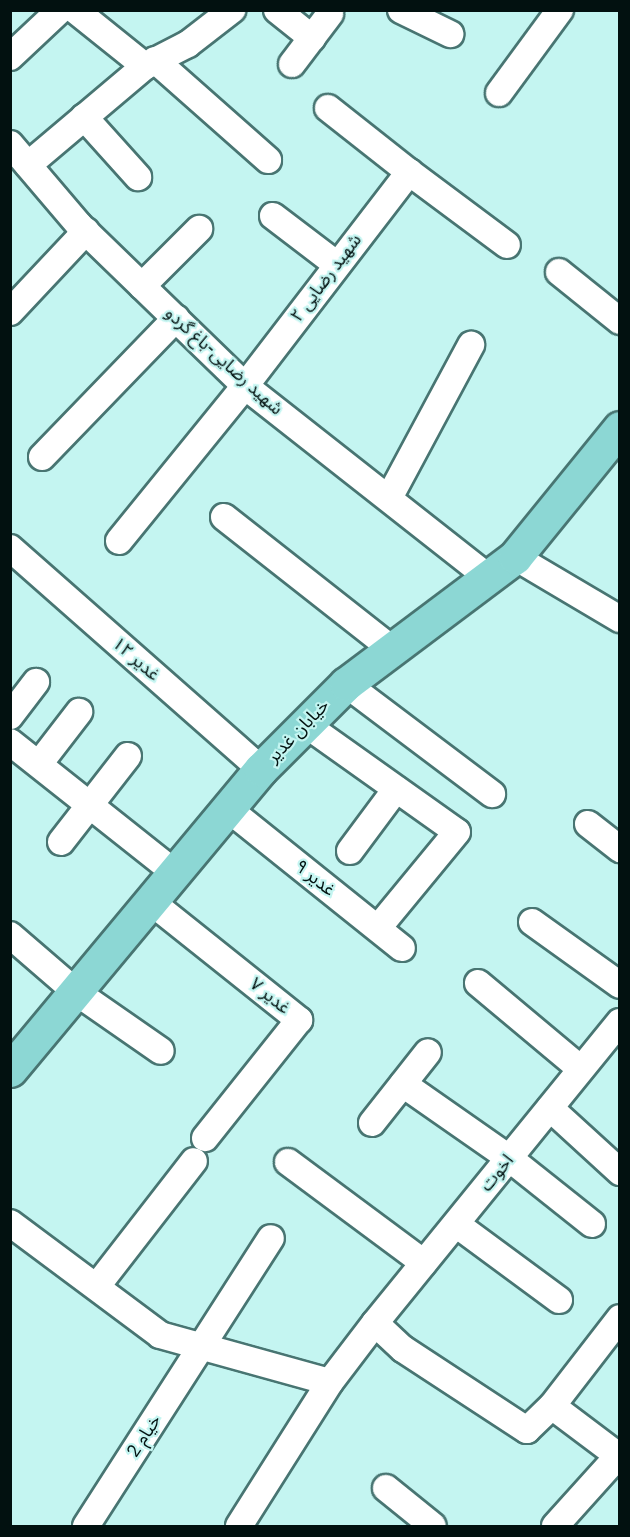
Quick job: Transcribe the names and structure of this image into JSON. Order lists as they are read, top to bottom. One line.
{"streets":{"main road":["خیابان غدیر"],"street":["شهید رضایی ۲","شهید رضایی-باغ گردو","غدیر ۱۲","غدیر ۹","غدیر ۷","اخوت","2 خیام"]},"crossings":[["شهید رضایی ۲","شهید رضایی-باغ گردو"],["شهید رضایی-باغ گردو","خیابان غدیر"],["غدیر ۱۲","خیابان غدیر"],["خیابان غدیر","غدیر ۹"],["خیابان غدیر","غدیر ۷"]]}
